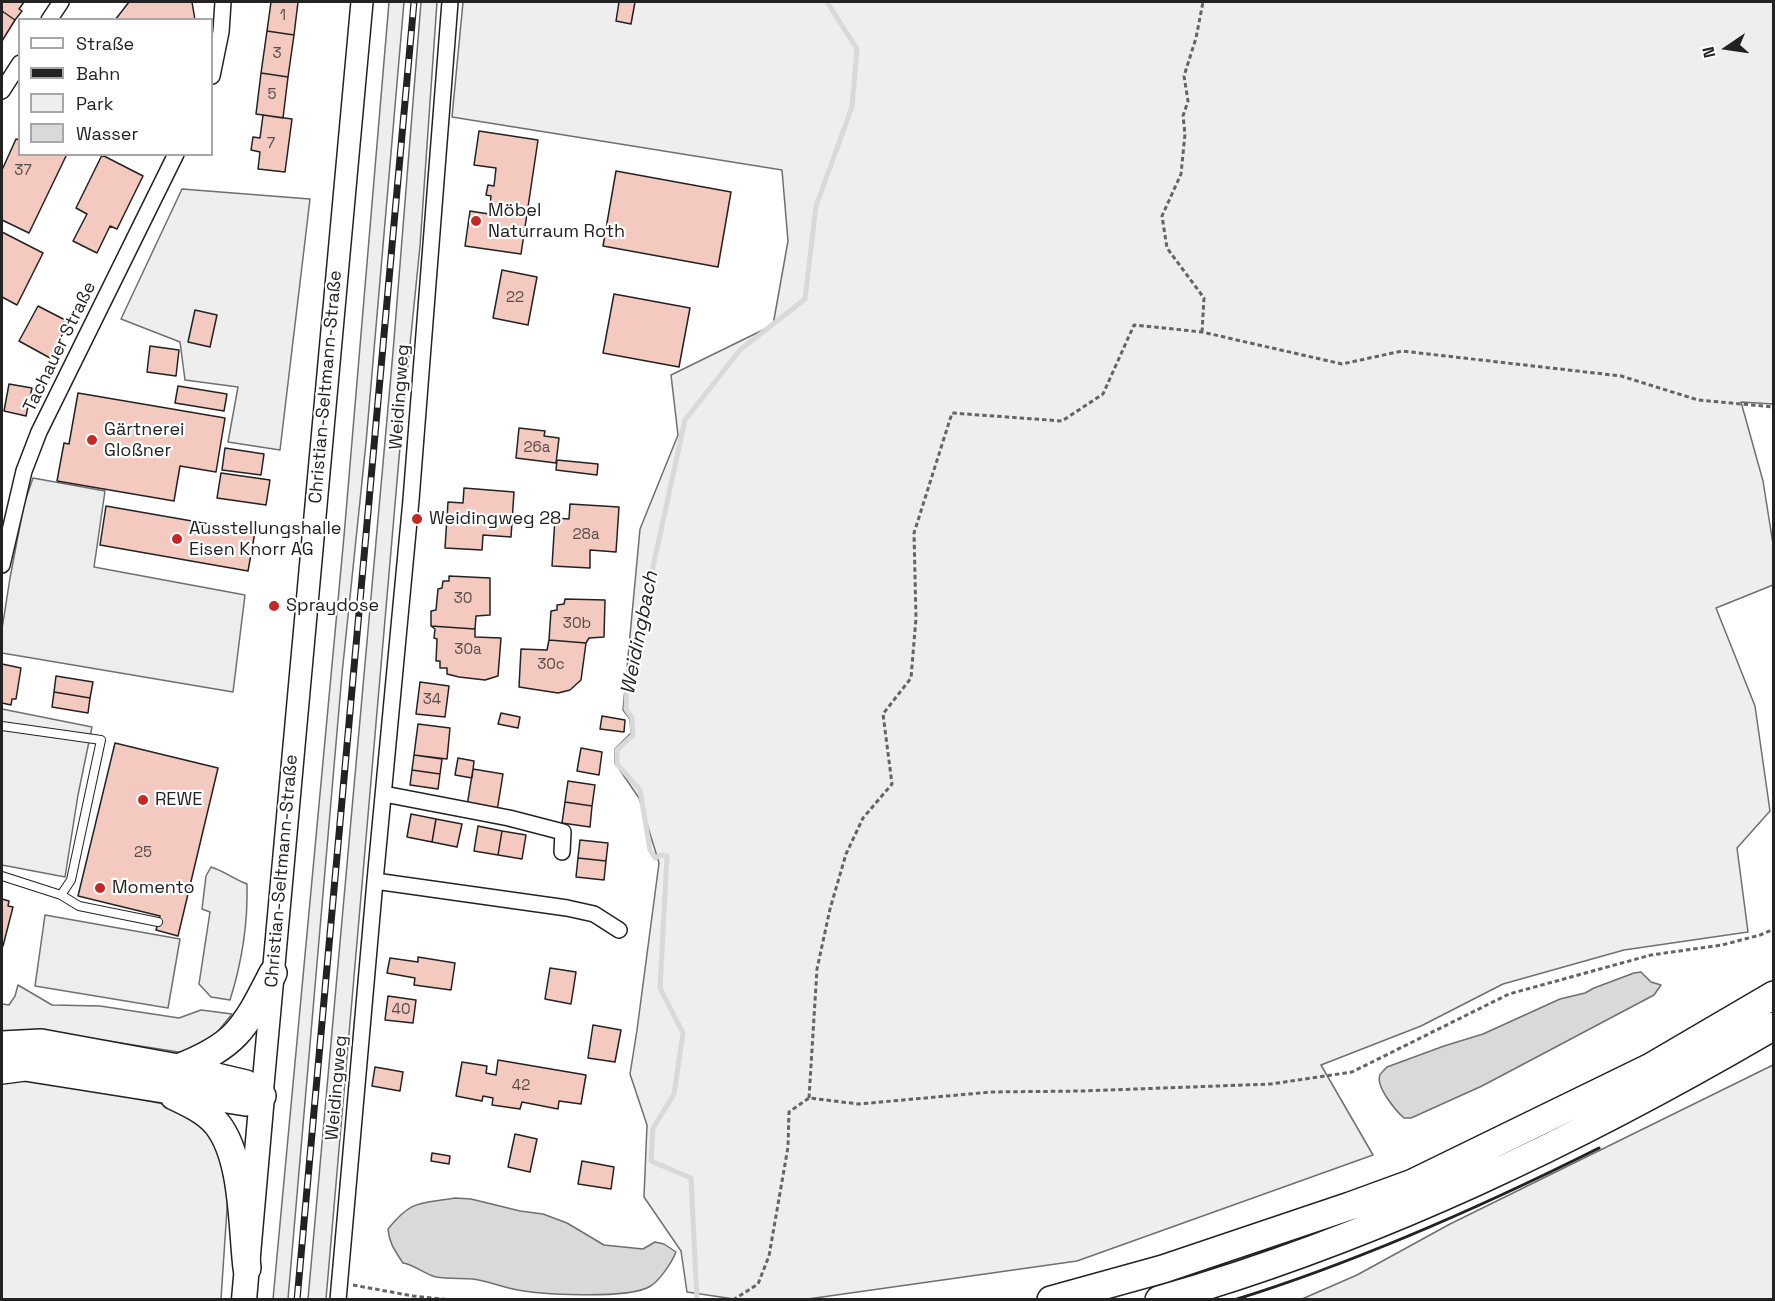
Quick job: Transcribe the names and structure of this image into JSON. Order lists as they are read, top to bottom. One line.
{"streets":{"main road":["Christian-Seltmann-Straße"],"street":["Tachauer Straße","Weidingweg"]},"water":["Weidingbach"],"places":["Möbel Naturraum Roth","Gärtnerei Gloßner","Weidingweg 28","Ausstellungshalle Eisen Knorr AG","Spraydose","REWE","Momento"],"house_numbers":["1","3","5","7","37","22","26a","28a","30","30b","30a","30c","34","25","40","42"],"legend":["Straße","Bahn","Park","Wasser"],"north":"left"}
